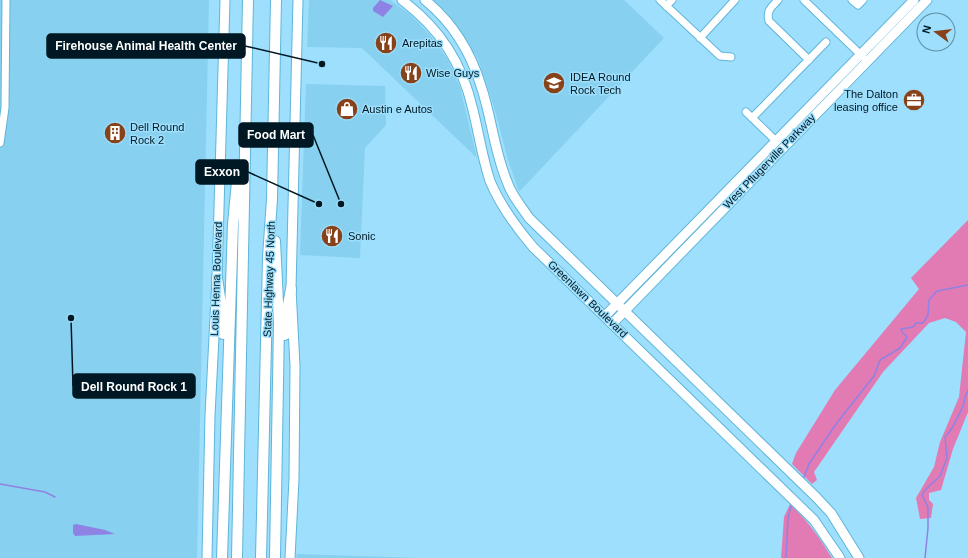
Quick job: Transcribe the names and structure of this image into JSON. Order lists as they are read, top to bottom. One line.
{"streets":{"highway":["State Highway 45 North"],"main road":["West Pflugerville Parkway","Louis Henna Boulevard","Greenlawn Boulevard"]},"crossings":[["West Pflugerville Parkway","Greenlawn Boulevard"]],"places":{"restaurant":["Arepitas","Wise Guys","Sonic"],"other":["Firehouse Animal Health Center","Exxon","Food Mart","Dell Round Rock 1"],"school or university":["IDEA Round Rock Tech"],"office":["The Dalton leasing office"],"shop":["Austin e Autos"],"building":["Dell Round Rock 2"]},"north":"left"}
